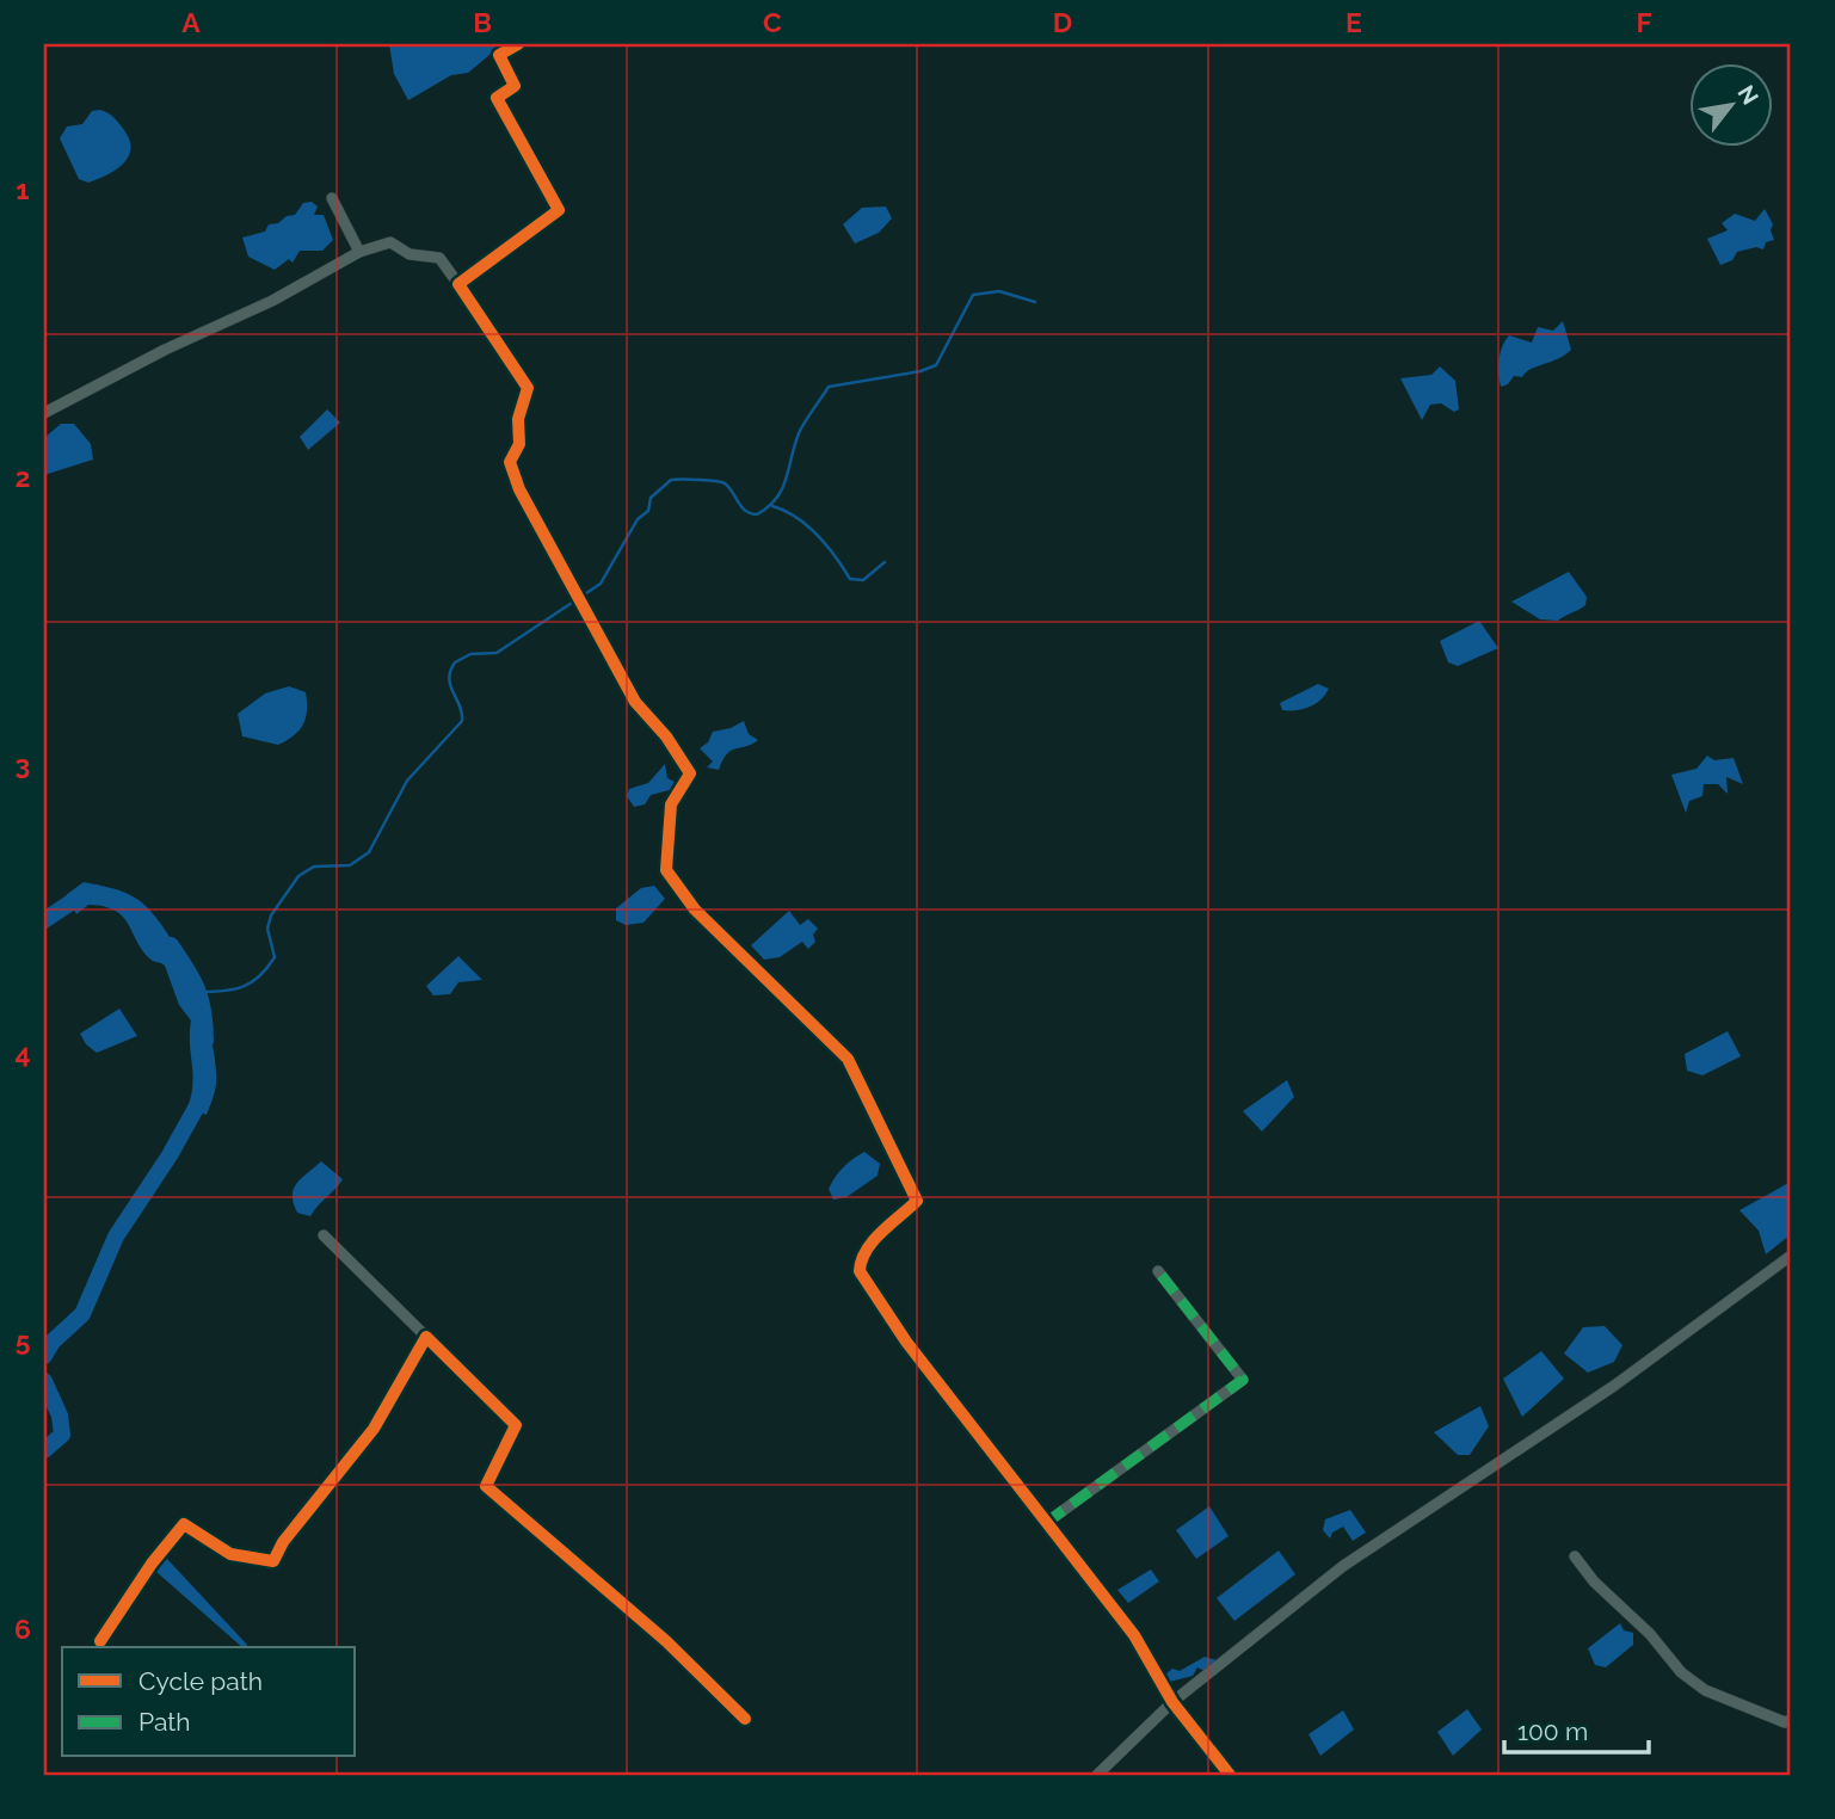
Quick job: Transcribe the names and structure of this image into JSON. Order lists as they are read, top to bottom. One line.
{"legend":["Cycle path","Path"],"scale_bar":"100 m","north":"top right","grid":{"columns":["A","B","C","D","E","F"],"rows":["1","2","3","4","5","6"]}}
